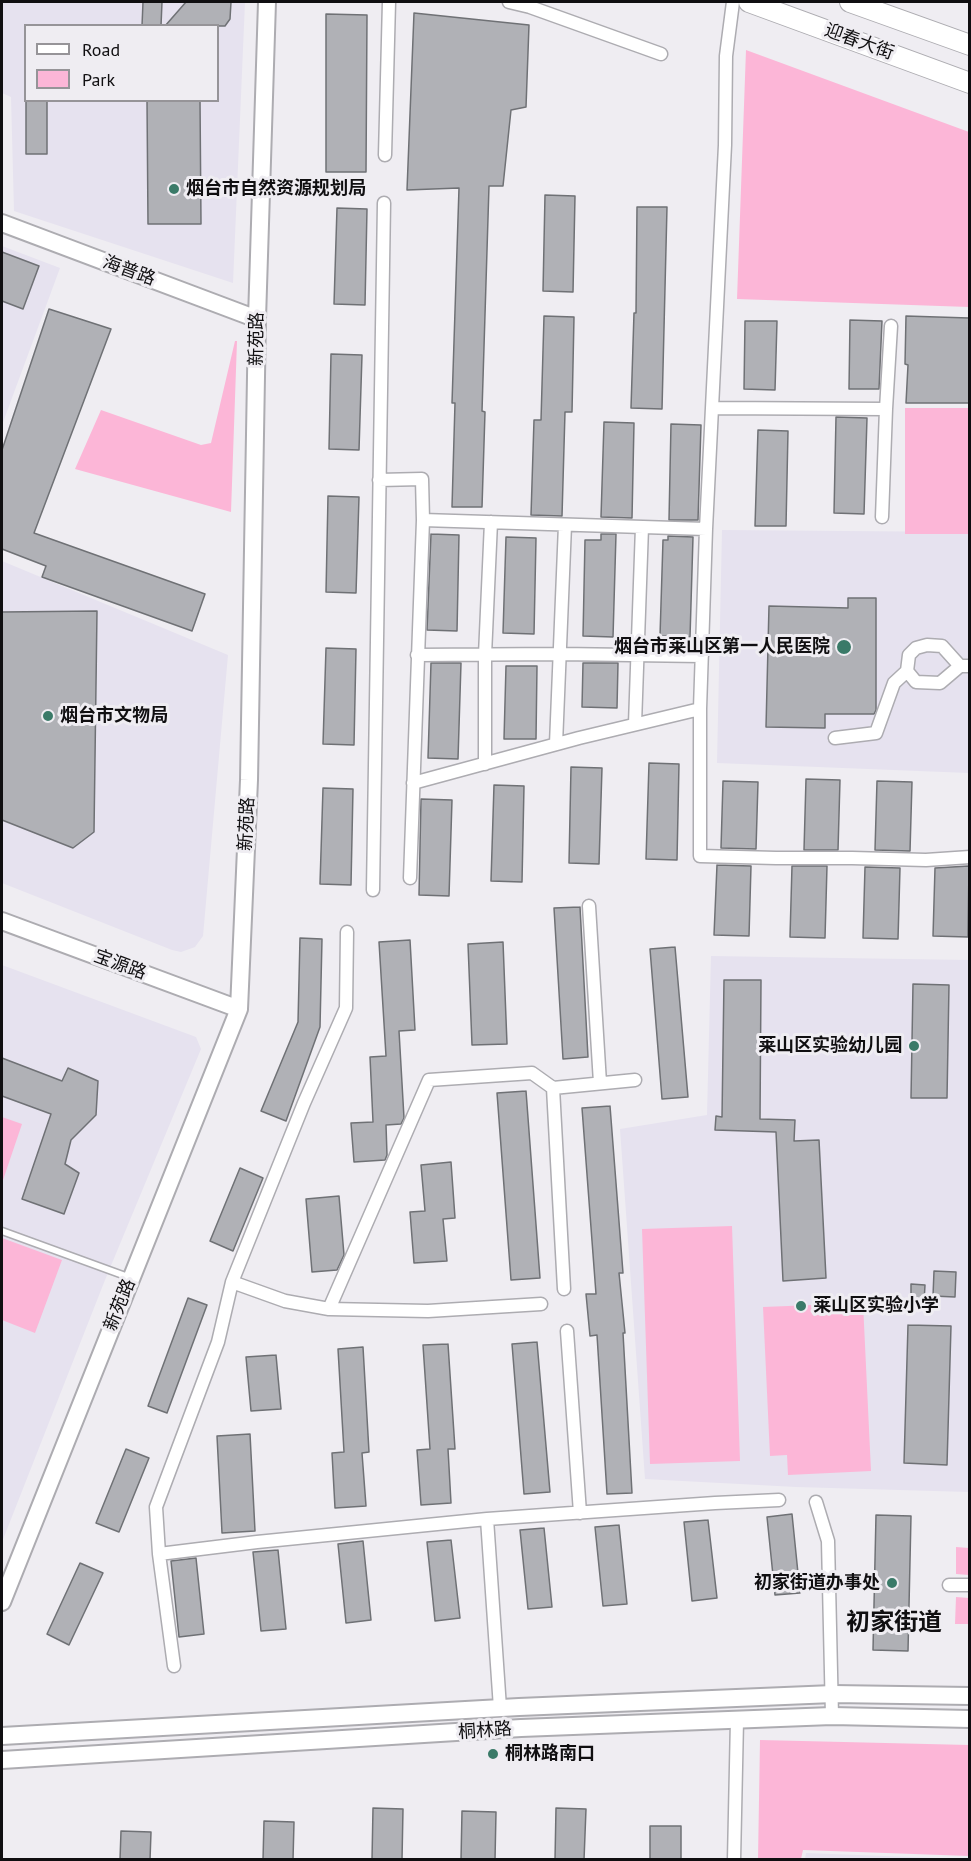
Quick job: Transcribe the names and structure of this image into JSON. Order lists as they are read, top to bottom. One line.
{"streets":{"main road":["迎春大街"],"street":["海普路","新苑路","宝源路","桐林路"]},"crossings":[["海普路","新苑路"],["新苑路","宝源路"]],"districts":["初家街道"],"places":["烟台市自然资源规划局","烟台市莱山区第一人民医院","烟台市文物局","莱山区实验幼儿园","莱山区实验小学","初家街道办事处","桐林路南口"],"legend":["Road","Park"]}
